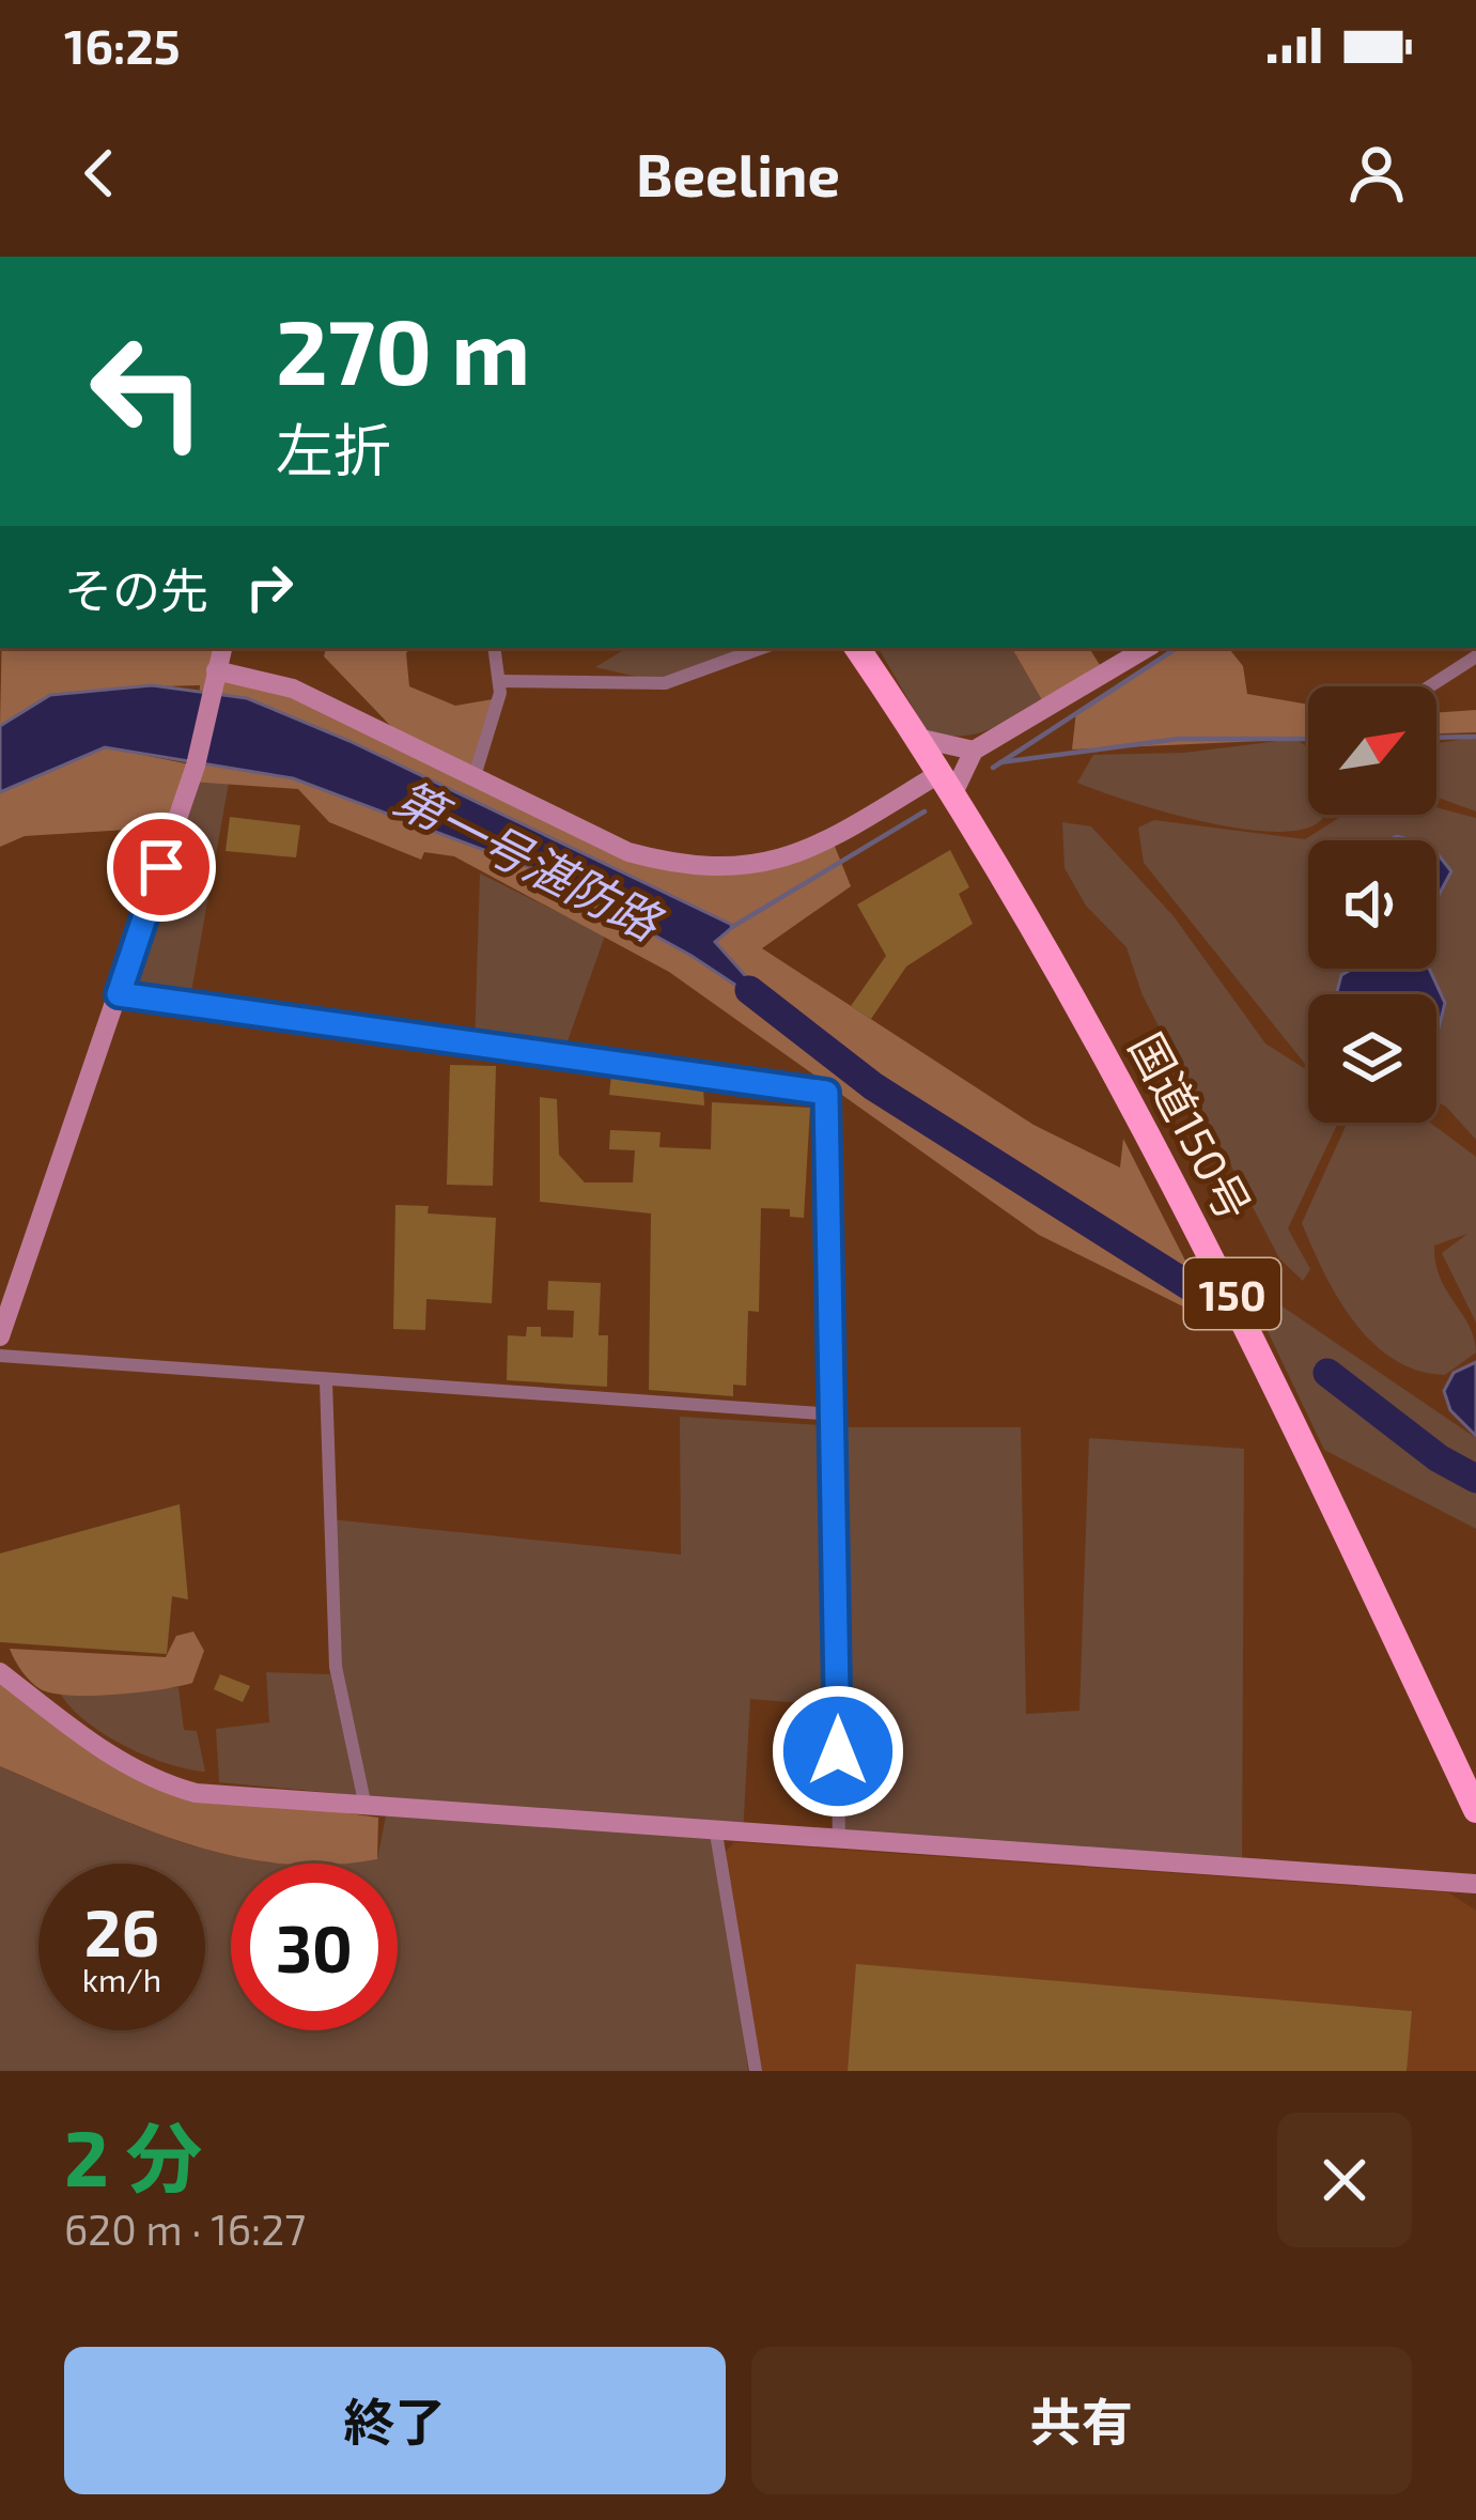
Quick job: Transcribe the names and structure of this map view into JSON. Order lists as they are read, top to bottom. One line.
{"streets":{"highway":["国道150号","150"]},"water":["第一号湛防路"],"north":"top right","page":{"status":"16:25","header":"Beeline","turn":["270 m","左折"],"then":"その先","speed":"26 km/h","limit":"30","heading":["2 分","620 m · 16:27"],"buttons":["終了","共有"]}}
